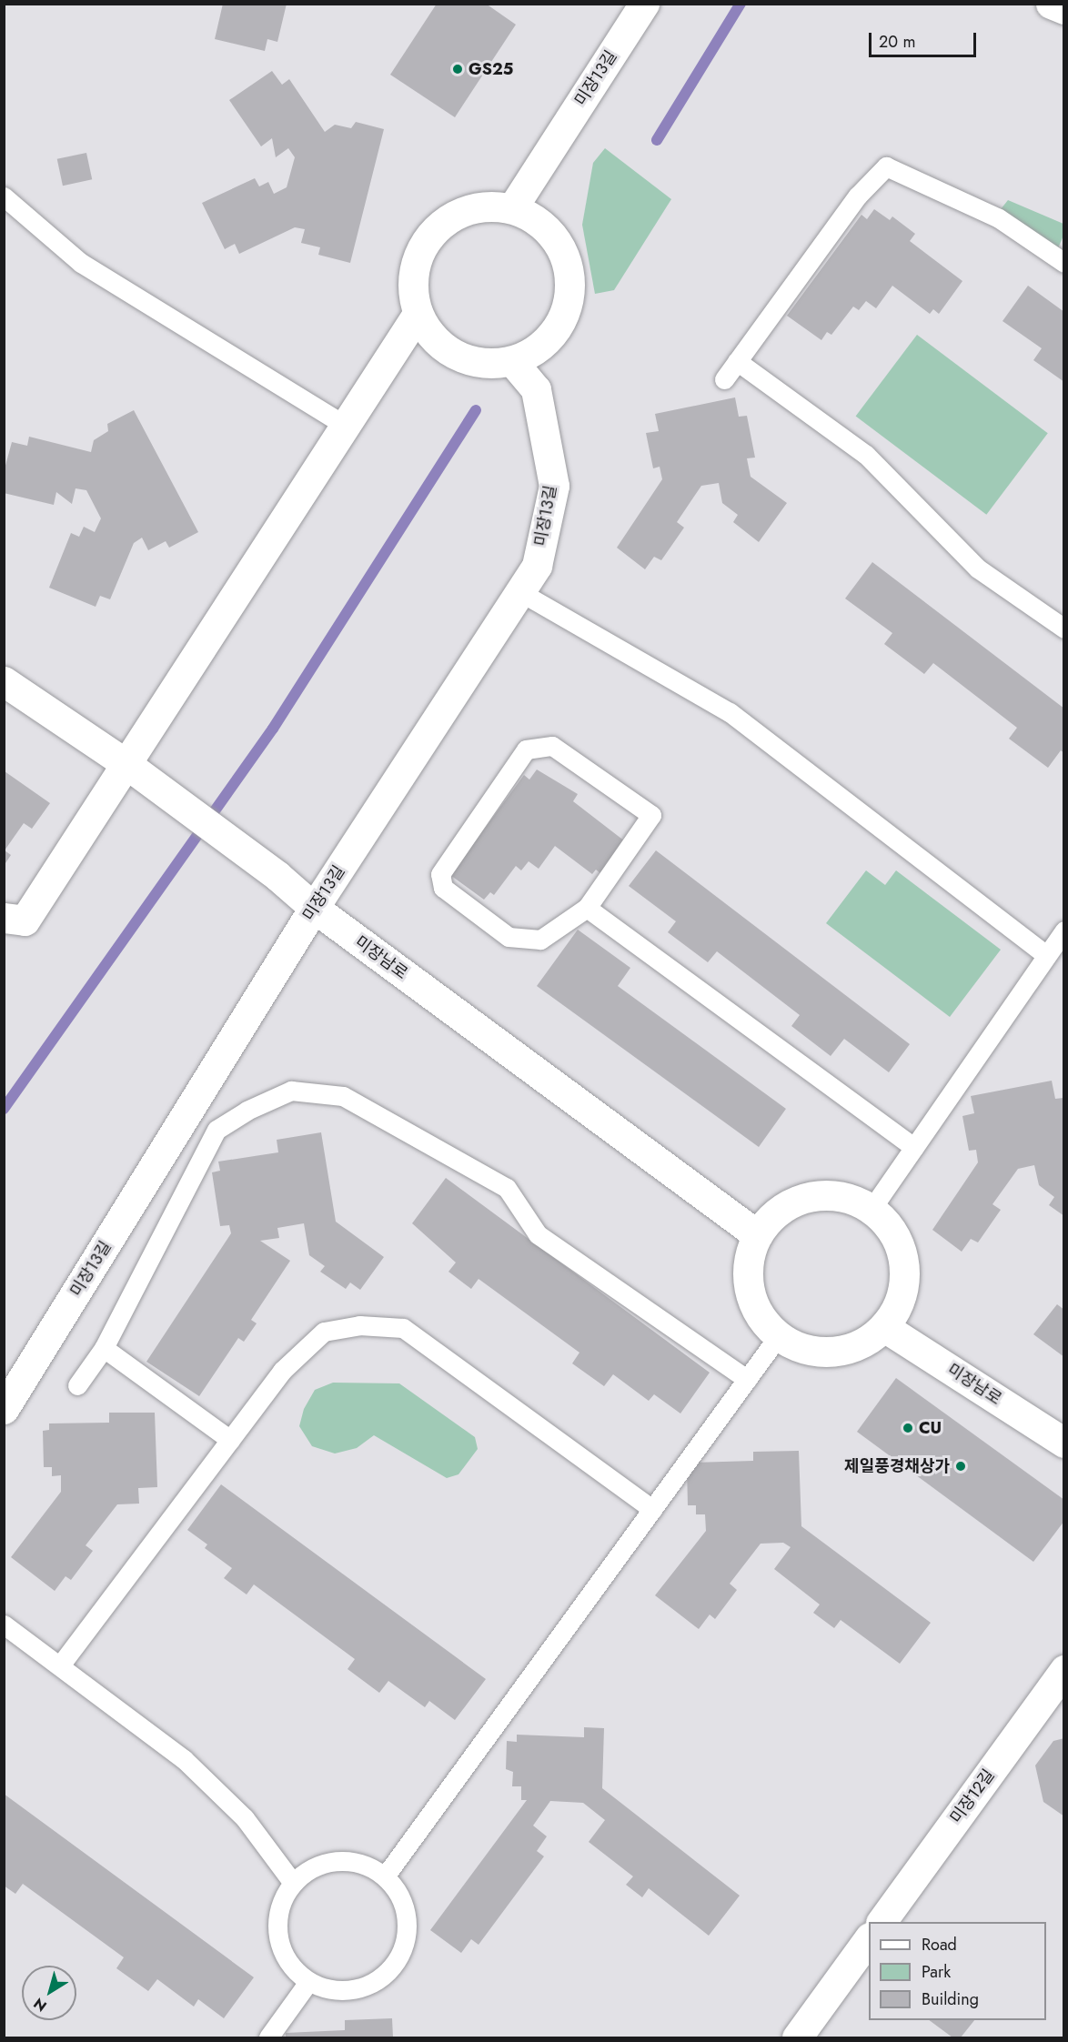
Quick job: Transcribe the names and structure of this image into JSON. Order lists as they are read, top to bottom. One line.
{"streets":{"street":["미장13길","미장남로","미장12길"]},"crossings":[["미장13길","미장남로"]],"places":["GS25","CU","제일풍경채상가"],"legend":["Road","Park","Building"],"scale_bar":"20 m","north":"bottom left"}
